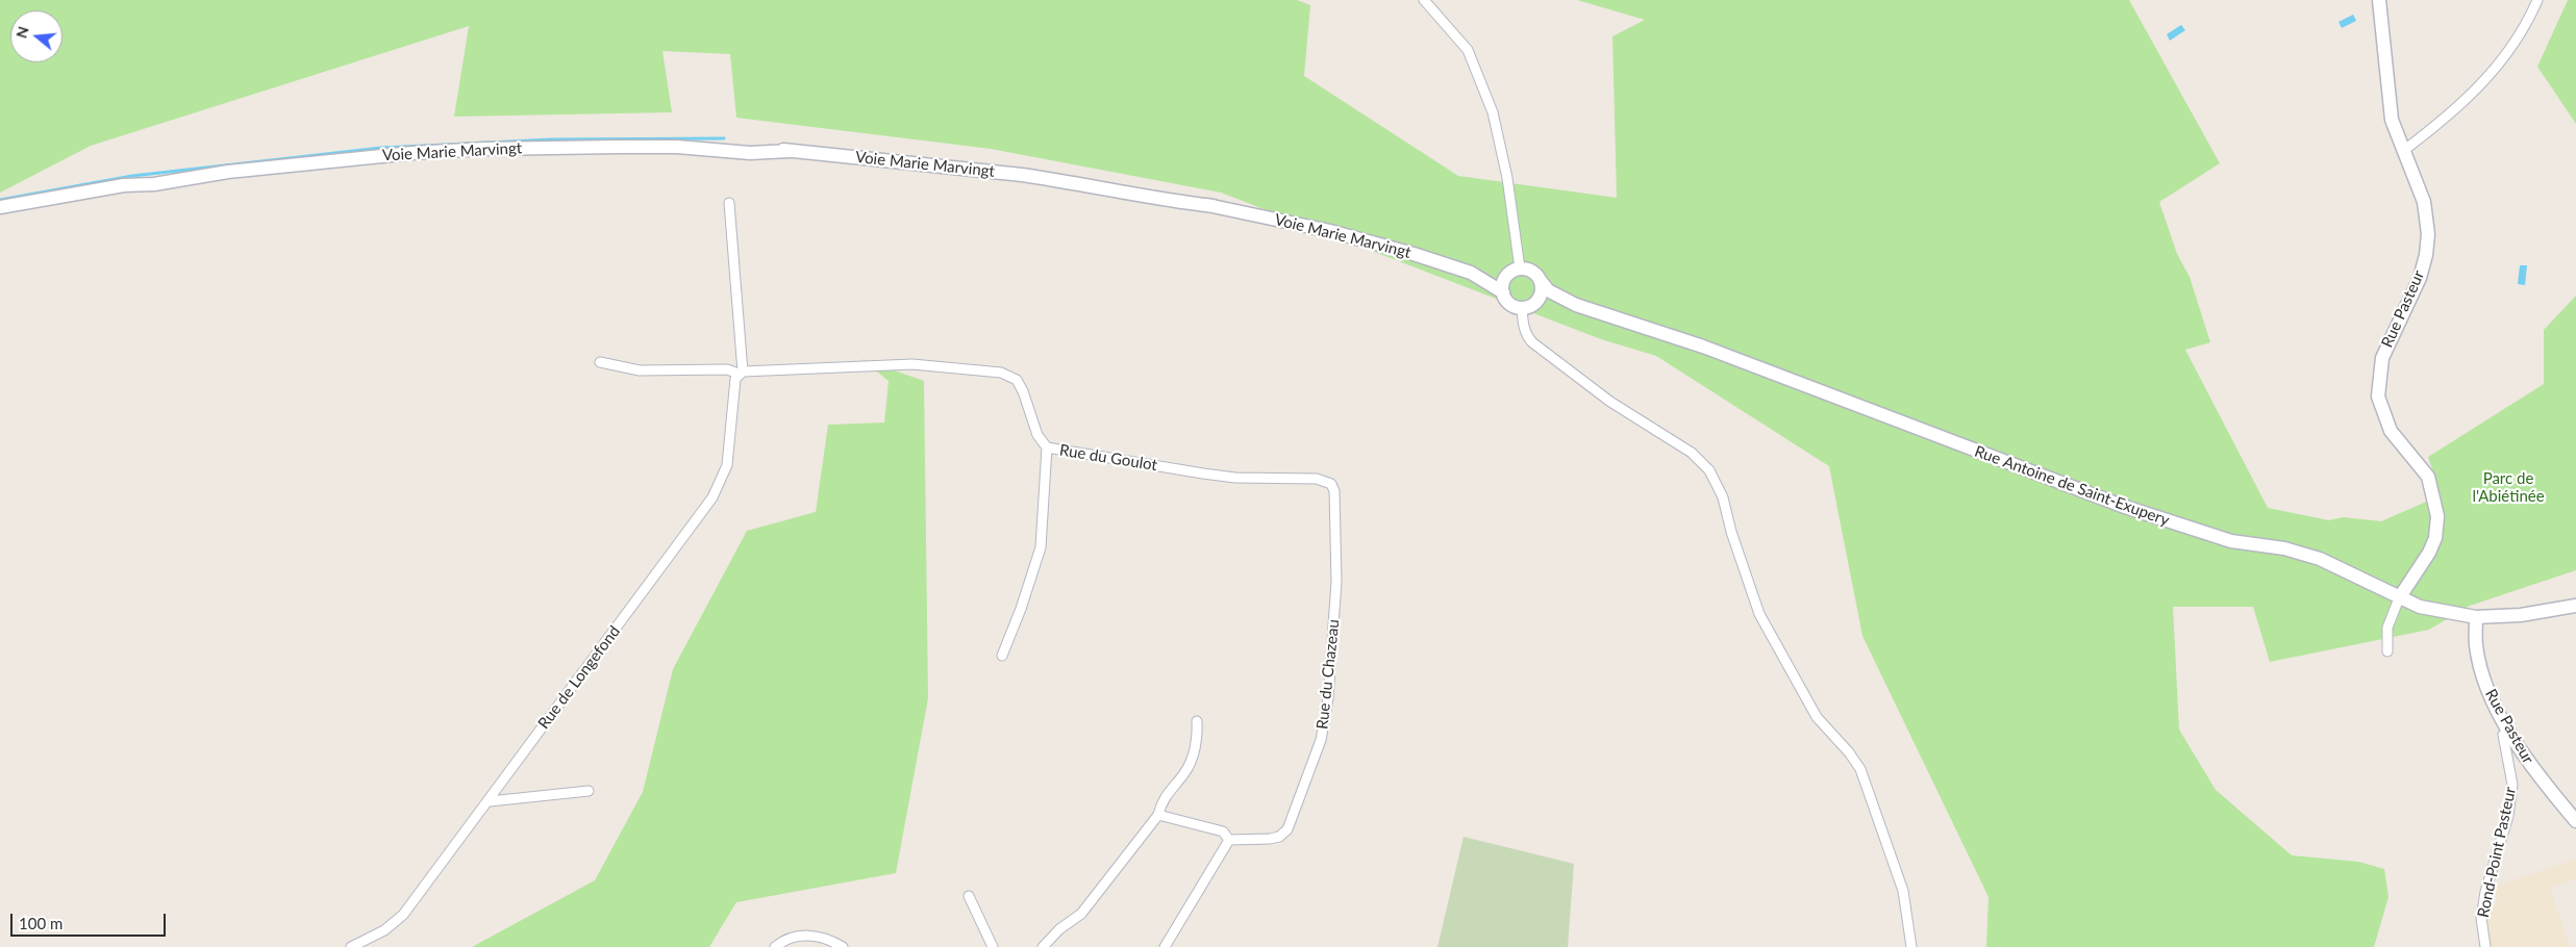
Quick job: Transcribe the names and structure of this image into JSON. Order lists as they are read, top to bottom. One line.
{"streets":{"main road":["Voie Marie Marvingt","Rue Pasteur","Rue Antoine de Saint-Exupery"],"street":["Rue du Goulot","Rue du Chazeau","Rue de Longefond","Rond-Point Pasteur"]},"crossings":[["Voie Marie Marvingt","Rue Antoine de Saint-Exupery"],["Rue Pasteur","Rue Antoine de Saint-Exupery"],["Rue Pasteur","Rond-Point Pasteur"],["Rue du Goulot","Rue du Chazeau"],["Rue du Goulot","Rue de Longefond"]],"parks":["Parc de l'Abiétinée"],"scale_bar":"100 m","north":"left"}
